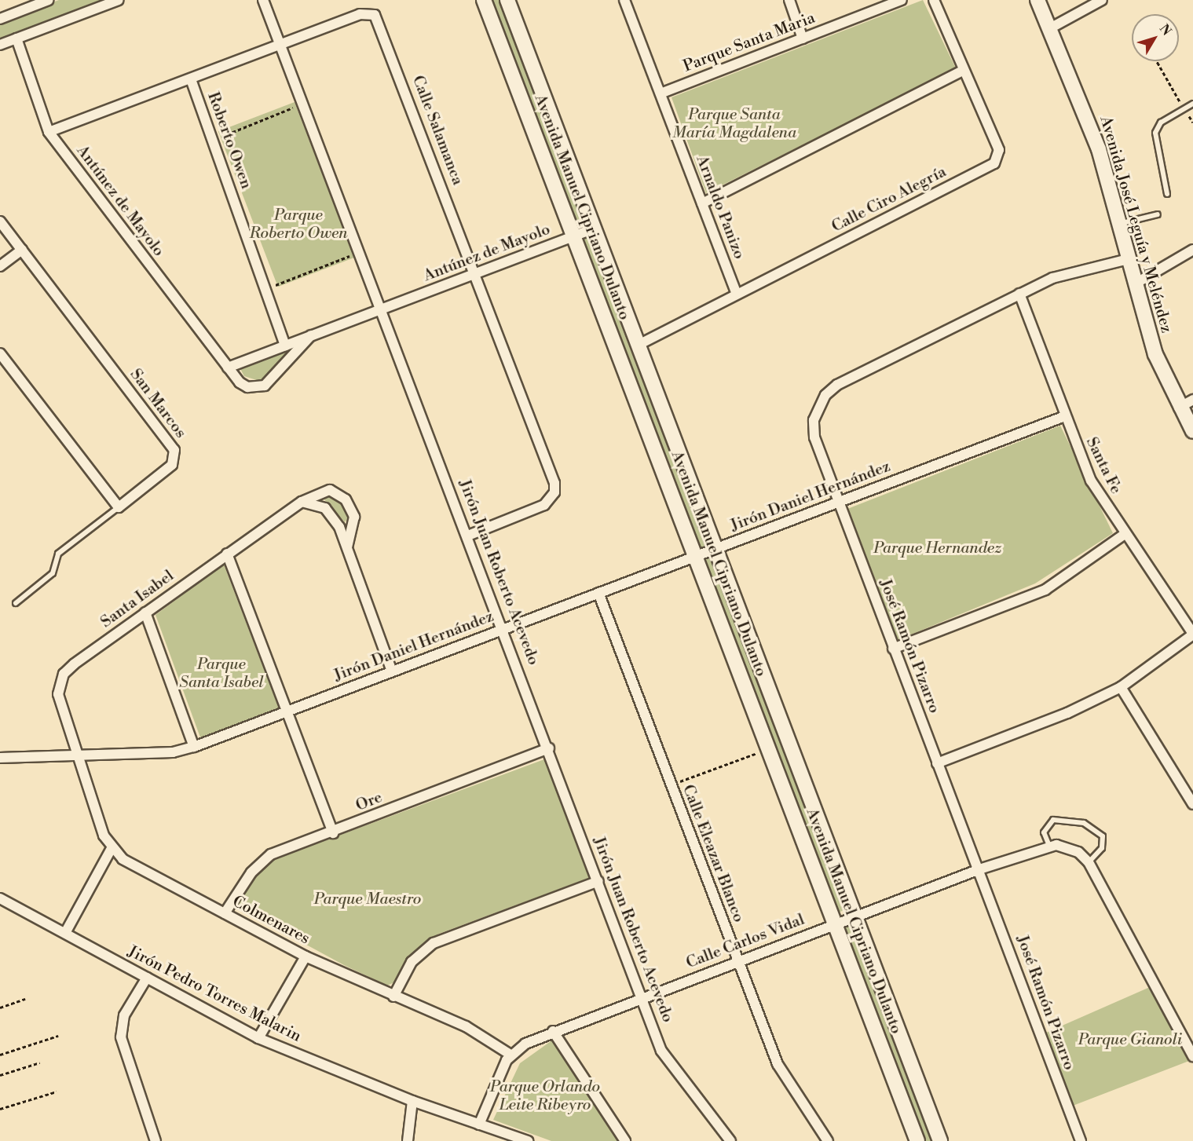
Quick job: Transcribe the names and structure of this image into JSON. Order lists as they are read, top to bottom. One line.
{"streets":{"main road":["Avenida Manuel Cipriano Dulanto","Avenida José Leguía y Meléndez"],"street":["Parque Santa Maria","Calle Salamanca","Roberto Owen","Calle Ciro Alegría","Antúnez de Mayolo","Arnaldo Panizo","San Marcos","Santa Fe","Jirón Daniel Hernández","Jirón Juan Roberto Acevedo","Santa Isabel","José Ramón Pizarro","Ore","Calle Eleazar Blanco","Colmenares","Calle Carlos Vidal","Jirón Pedro Torres Malarin"]},"crossings":[["Parque Santa Maria","Arnaldo Panizo"],["Calle Salamanca","Roberto Owen"],["Calle Salamanca","Antúnez de Mayolo"],["Calle Salamanca","Jirón Juan Roberto Acevedo"],["Roberto Owen","Antúnez de Mayolo"],["Calle Ciro Alegría","Avenida Manuel Cipriano Dulanto"],["Calle Ciro Alegría","Arnaldo Panizo"],["Antúnez de Mayolo","Avenida Manuel Cipriano Dulanto"],["Antúnez de Mayolo","Jirón Juan Roberto Acevedo"],["Avenida Manuel Cipriano Dulanto","Jirón Daniel Hernández"],["Avenida Manuel Cipriano Dulanto","Calle Carlos Vidal"],["Avenida José Leguía y Meléndez","José Ramón Pizarro"],["Santa Fe","Jirón Daniel Hernández"],["Santa Fe","José Ramón Pizarro"],["Jirón Daniel Hernández","Jirón Juan Roberto Acevedo"],["Jirón Daniel Hernández","Santa Isabel"],["Jirón Daniel Hernández","José Ramón Pizarro"],["Jirón Daniel Hernández","Calle Eleazar Blanco"],["Jirón Juan Roberto Acevedo","Ore"],["Jirón Juan Roberto Acevedo","Calle Carlos Vidal"],["José Ramón Pizarro","Calle Carlos Vidal"],["Ore","Colmenares"],["Calle Eleazar Blanco","Calle Carlos Vidal"],["Colmenares","Calle Carlos Vidal"]],"parks":["Parque Santa María Magdalena","Parque Roberto Owen","Parque Hernandez","Parque Santa Isabel","Parque Maestro","Parque Gianoli","Parque Orlando Leite Ribeyro"],"north":"top right"}
